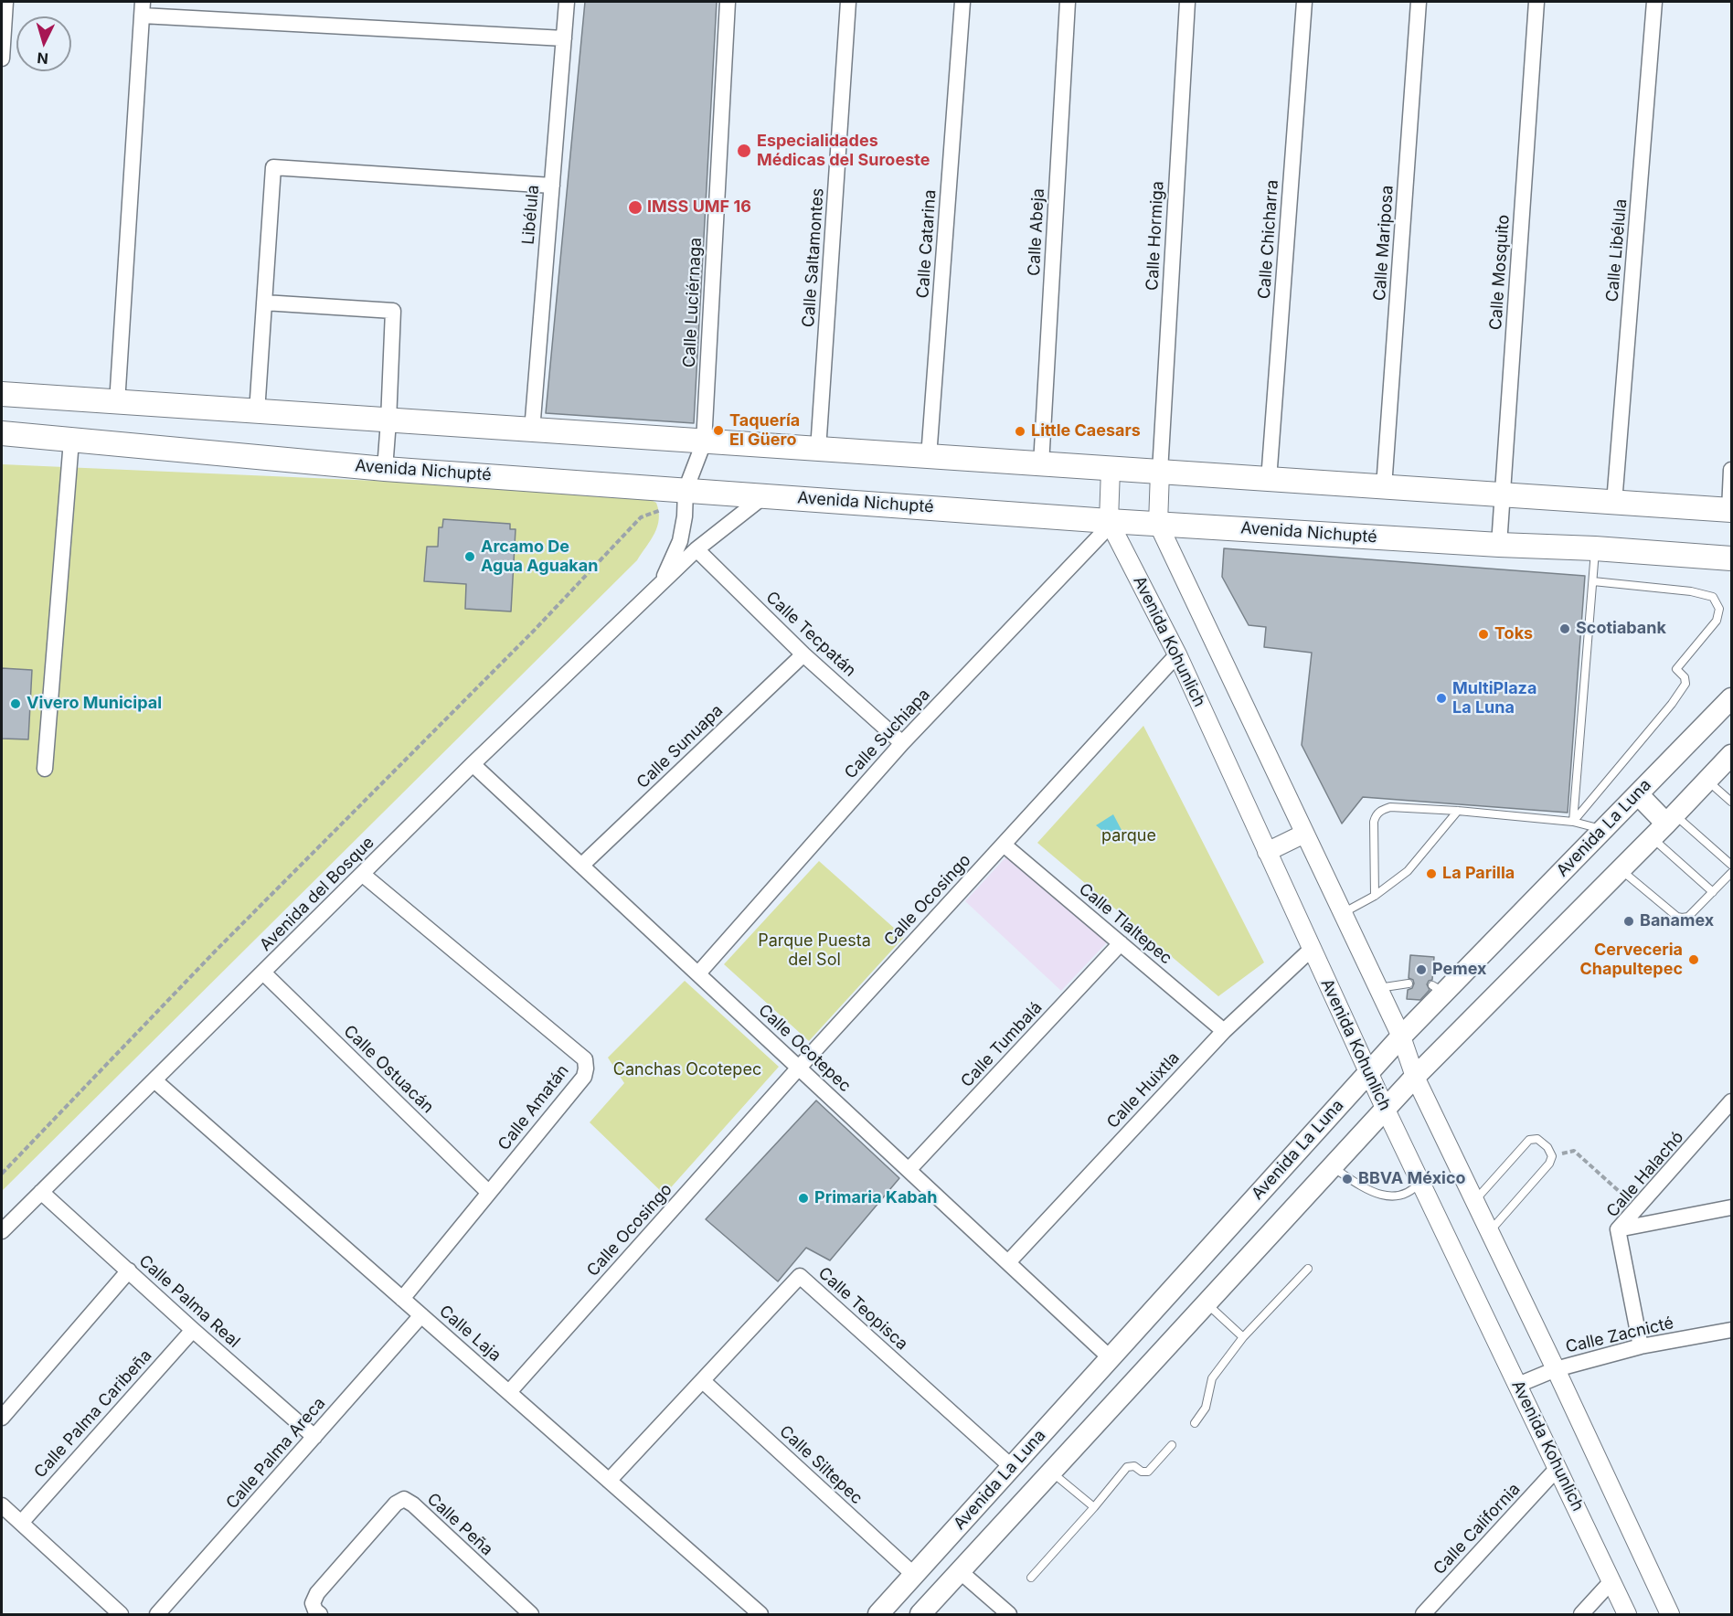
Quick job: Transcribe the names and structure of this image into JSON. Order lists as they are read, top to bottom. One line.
{"streets":{"main road":["Avenida Nichupté","Avenida La Luna"],"street":["Libélula","Calle Abeja","Calle Hormiga","Calle Chicharra","Calle Mariposa","Calle Catarina","Calle Libélula","Calle Saltamontes","Calle Mosquito","Calle Luciérnaga","Calle Tecpatán","Avenida Kohunlich","Calle Suchiapa","Calle Sunuapa","Avenida del Bosque","Calle Ocosingo","Calle Tlaltepec","Calle Tumbalá","Calle Ocotepec","Calle Ostuacán","Calle Huixtla","Calle Amatán","Calle Halachó","Calle Palma Real","Calle Teopisca","Calle Laja","Calle Zacnicté","Calle Palma Caribeña","Calle Palma Areca","Calle Siltepec","Calle Peña","Calle California"]},"crossings":[["Calle Mosquito","Avenida Nichupté"],["Calle Luciérnaga","Avenida del Bosque"],["Avenida Nichupté","Avenida Kohunlich"],["Avenida Nichupté","Calle Suchiapa"],["Avenida Nichupté","Avenida del Bosque"],["Calle Tecpatán","Calle Suchiapa"],["Calle Tecpatán","Calle Sunuapa"],["Calle Tecpatán","Avenida del Bosque"],["Avenida Kohunlich","Calle Suchiapa"],["Avenida Kohunlich","Avenida La Luna"],["Avenida Kohunlich","Calle Ocosingo"],["Avenida Kohunlich","Calle Huixtla"],["Avenida Kohunlich","Calle Zacnicté"],["Avenida Kohunlich","Calle California"],["Calle Suchiapa","Calle Ocotepec"],["Calle Sunuapa","Calle Ocotepec"],["Avenida La Luna","Calle Ocotepec"],["Avenida La Luna","Calle Teopisca"],["Avenida La Luna","Calle Siltepec"],["Avenida del Bosque","Calle Ocotepec"],["Avenida del Bosque","Calle Ostuacán"],["Avenida del Bosque","Calle Amatán"],["Avenida del Bosque","Calle Palma Real"],["Avenida del Bosque","Calle Laja"],["Calle Ocosingo","Calle Tlaltepec"],["Calle Ocosingo","Calle Ocotepec"],["Calle Ocosingo","Calle Laja"],["Calle Tlaltepec","Calle Tumbalá"],["Calle Tlaltepec","Calle Huixtla"],["Calle Tumbalá","Calle Ocotepec"],["Calle Ocotepec","Calle Huixtla"],["Calle Ostuacán","Calle Amatán"],["Calle Amatán","Calle Laja"],["Calle Halachó","Calle Zacnicté"],["Calle Palma Real","Calle Palma Caribeña"],["Calle Palma Real","Calle Palma Areca"],["Calle Teopisca","Calle Laja"],["Calle Teopisca","Calle Siltepec"],["Calle Laja","Calle Palma Areca"]],"parks":["parque","Parque Puesta del Sol","Canchas Ocotepec"],"places":["Especialidades Médicas del Suroeste","IMSS UMF 16","Taquería El Güero","Little Caesars","Arcamo De Agua Aguakan","Scotiabank","Toks","MultiPlaza La Luna","Vivero Municipal","La Parilla","Banamex","Cerveceria Chapultepec","Pemex","BBVA México","Primaria Kabah"],"north":"bottom"}
